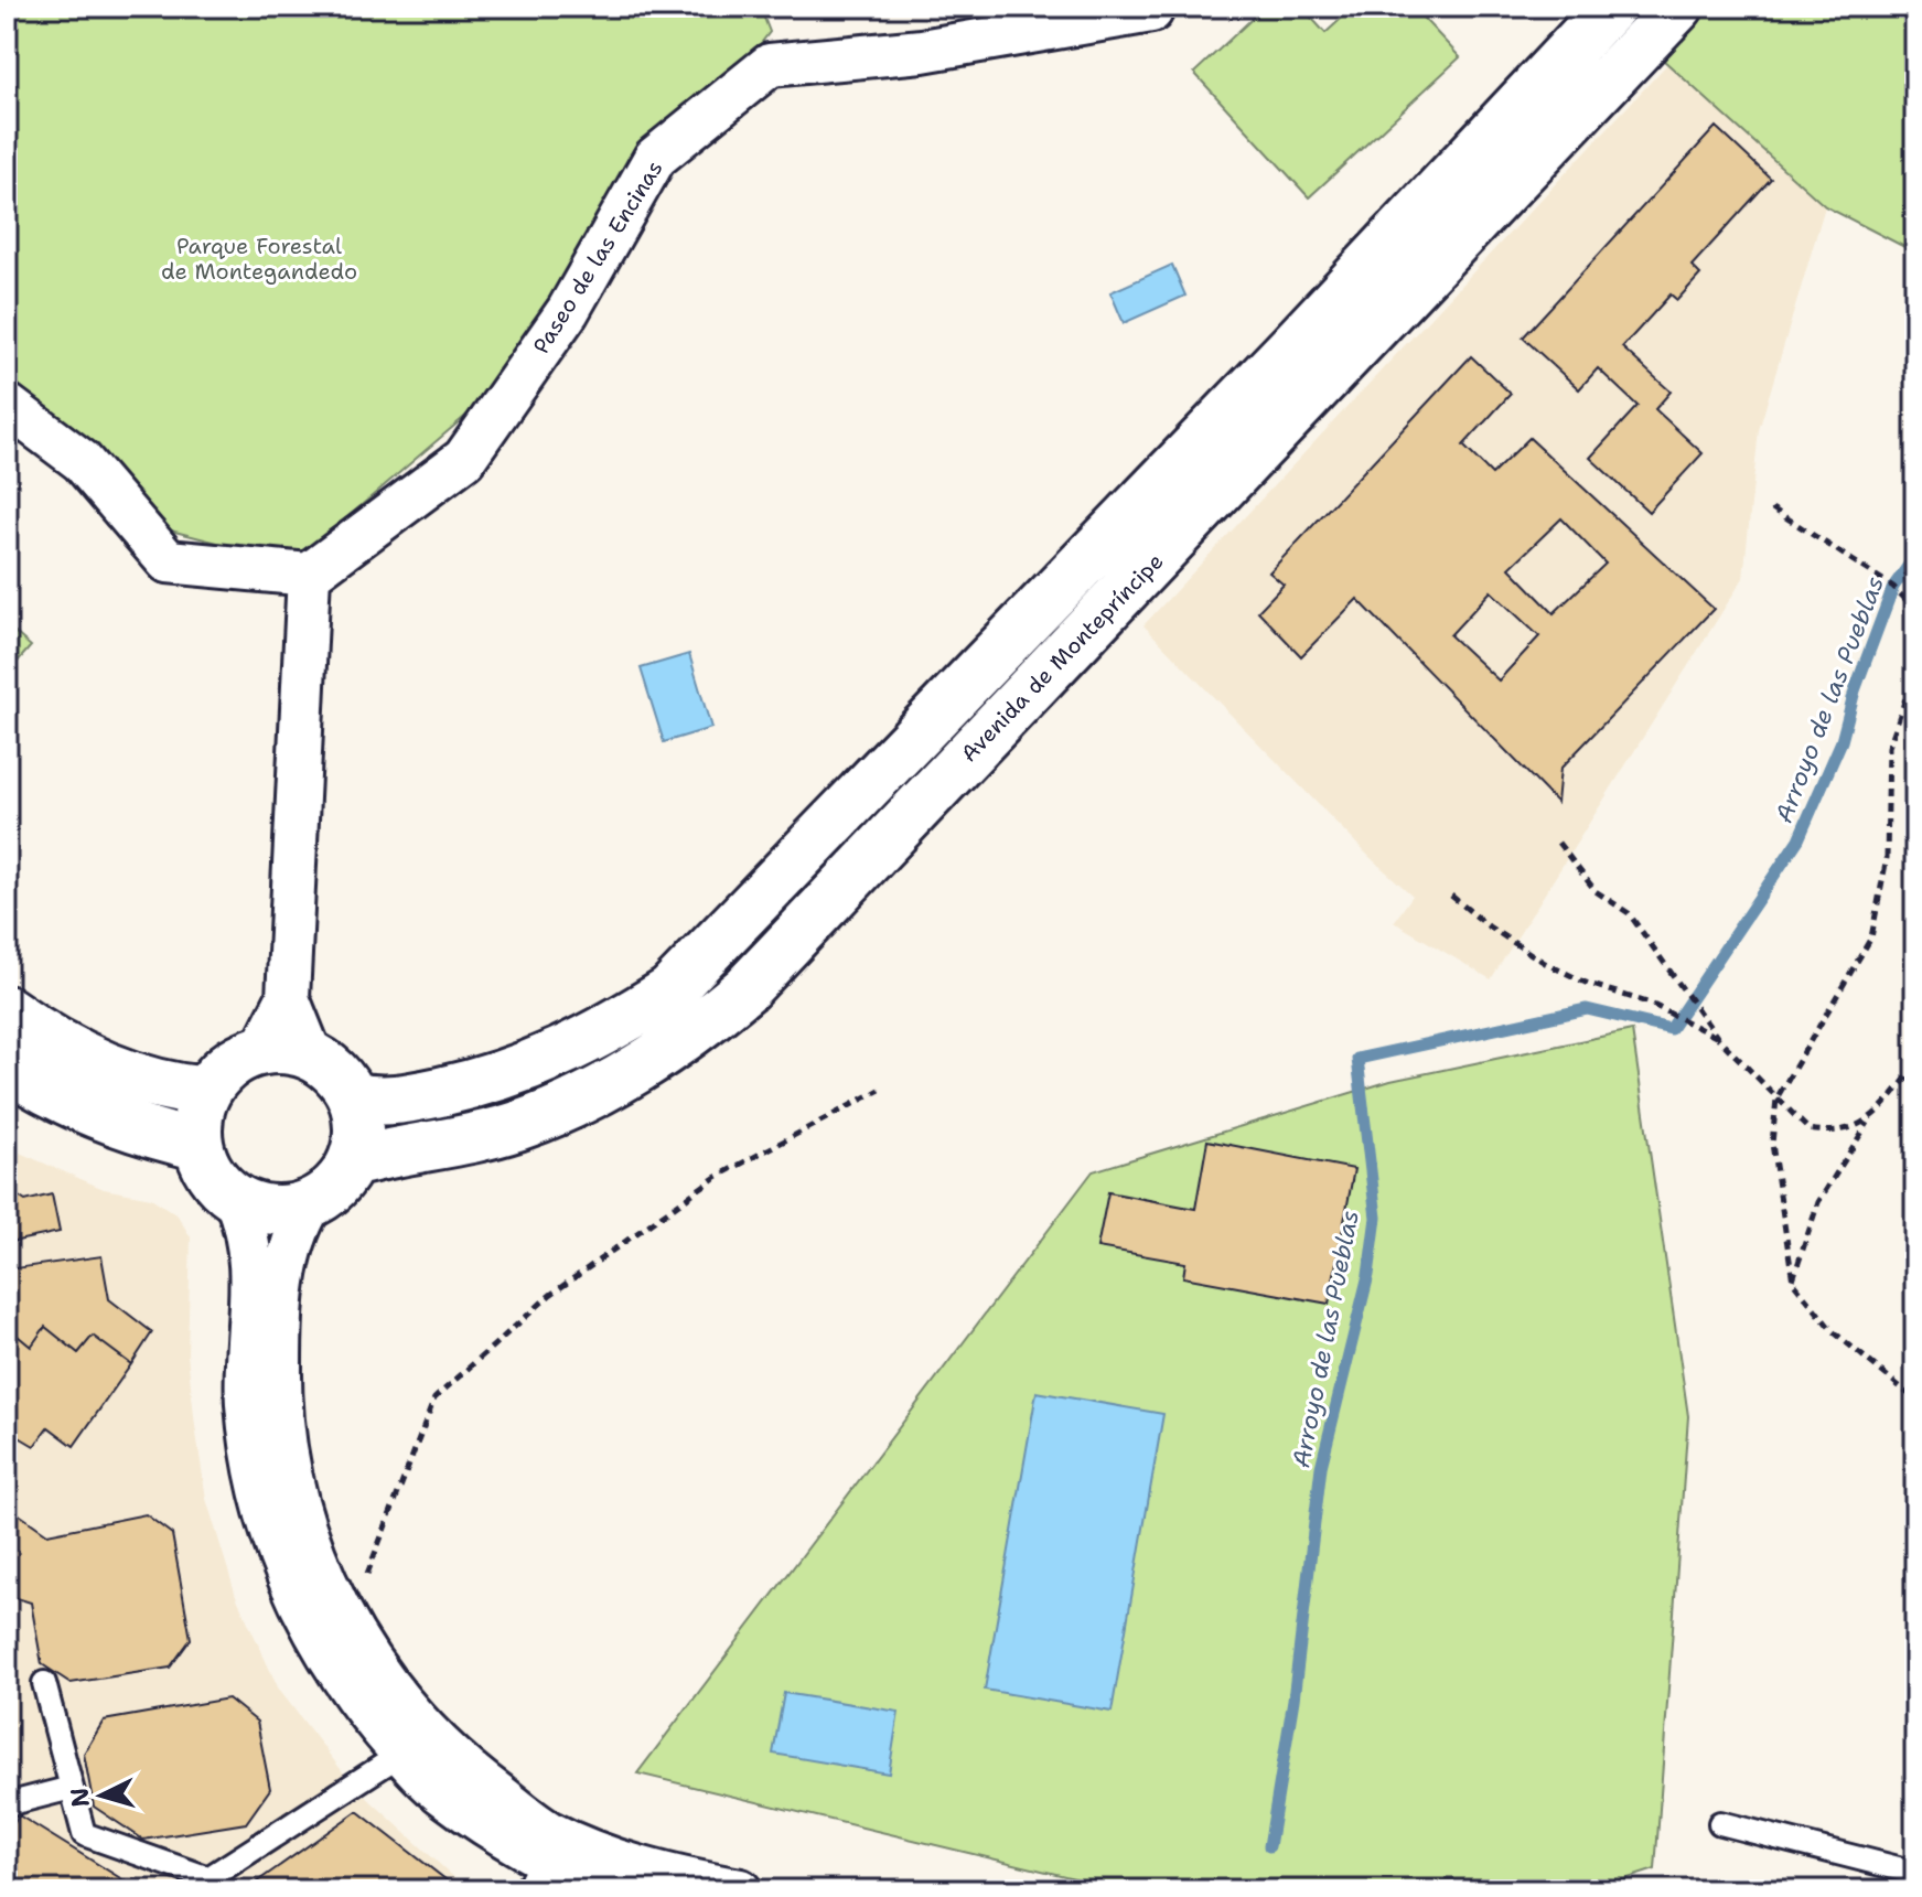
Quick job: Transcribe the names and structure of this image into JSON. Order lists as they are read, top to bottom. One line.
{"streets":{"street":["Paseo de las Encinas","Avenida de Montepríncipe"]},"water":["Arroyo de las Pueblas"],"parks":["Parque Forestal de Montegandedo"],"north":"left"}
